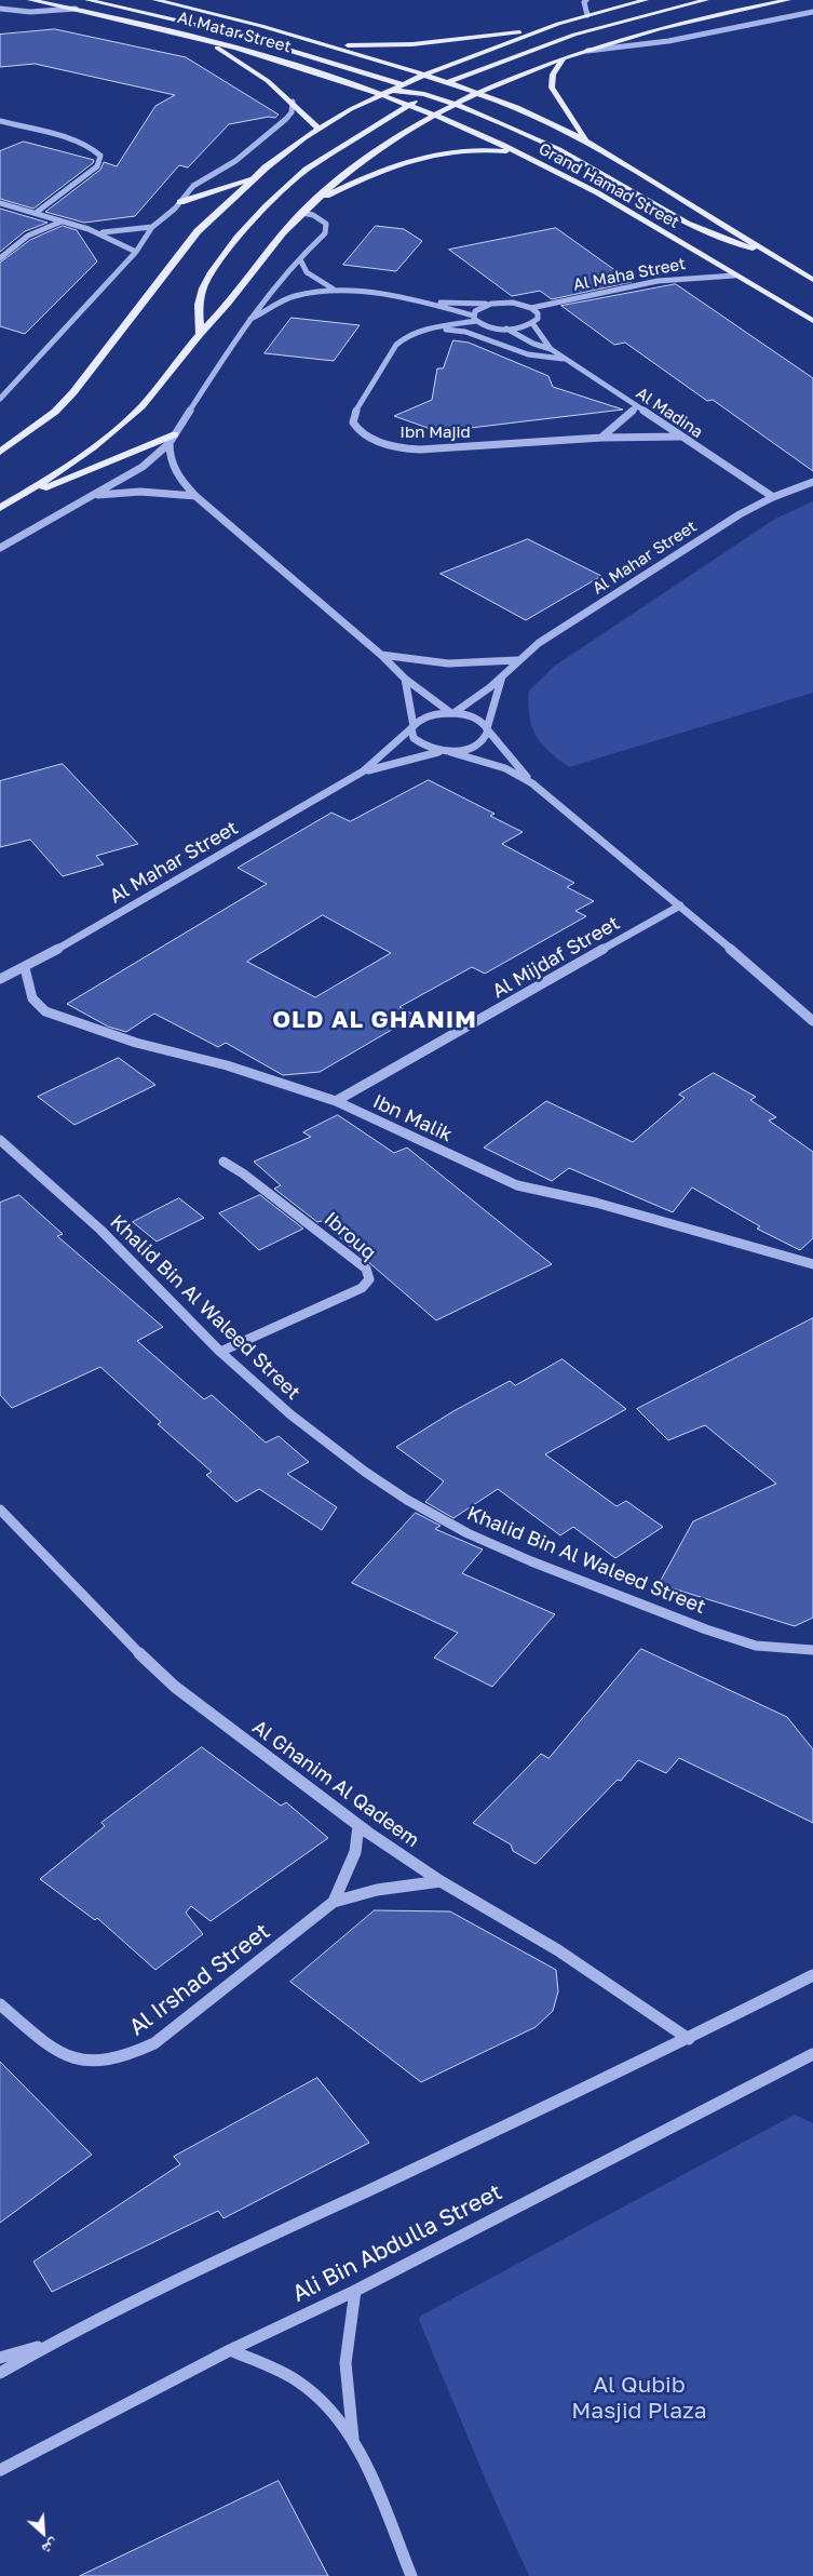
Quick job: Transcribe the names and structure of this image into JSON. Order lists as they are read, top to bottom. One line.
{"streets":{"main road":["Al Matar Street","Grand Hamad Street"],"street":["Al Maha Street","Al Madina","Ibn Majid","Al Mahar Street","Al Mijdaf Street","Ibn Malik","Ibrouq","Khalid Bin Al Waleed Street","Al Ghanim Al Qadeem","Al Irshad Street","Ali Bin Abdulla Street"]},"crossings":[["Al Matar Street","Grand Hamad Street"],["Grand Hamad Street","Al Maha Street"],["Al Madina","Ibn Majid"],["Al Madina","Al Mahar Street"],["Al Mahar Street","Ibn Malik"],["Al Mijdaf Street","Ibn Malik"],["Ibrouq","Khalid Bin Al Waleed Street"]],"districts":["OLD AL GHANIM"],"parks":["Al Qubib Masjid Plaza"],"north":"bottom right"}
